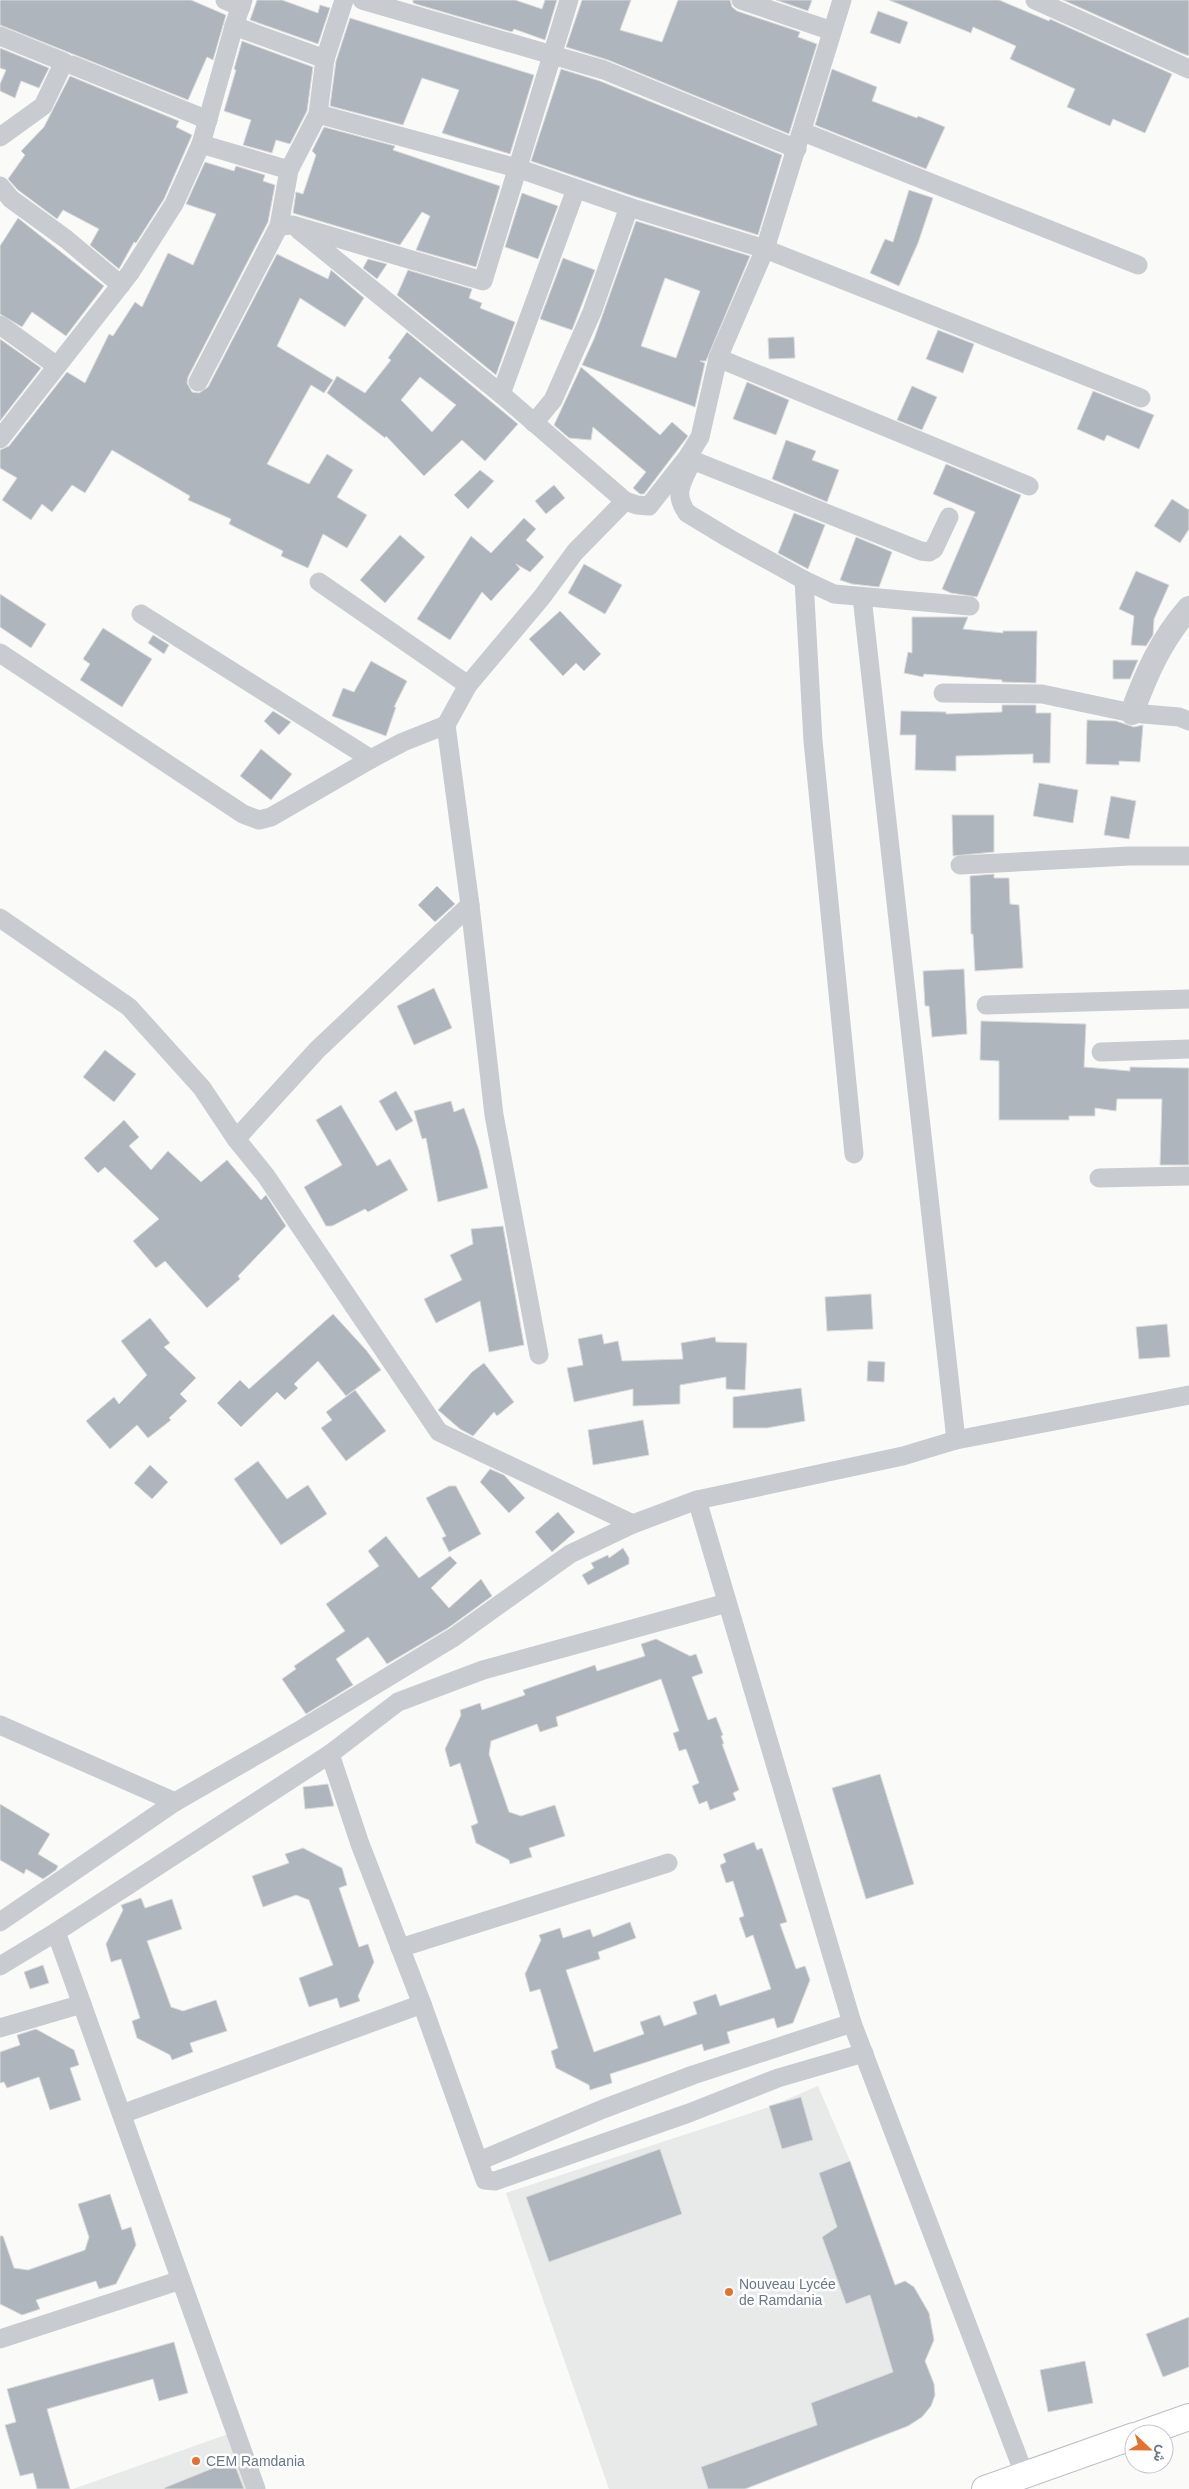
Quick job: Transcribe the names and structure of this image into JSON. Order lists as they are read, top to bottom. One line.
{"places":["Nouveau Lycée de Ramdania","CEM Ramdania"],"north":"right"}
